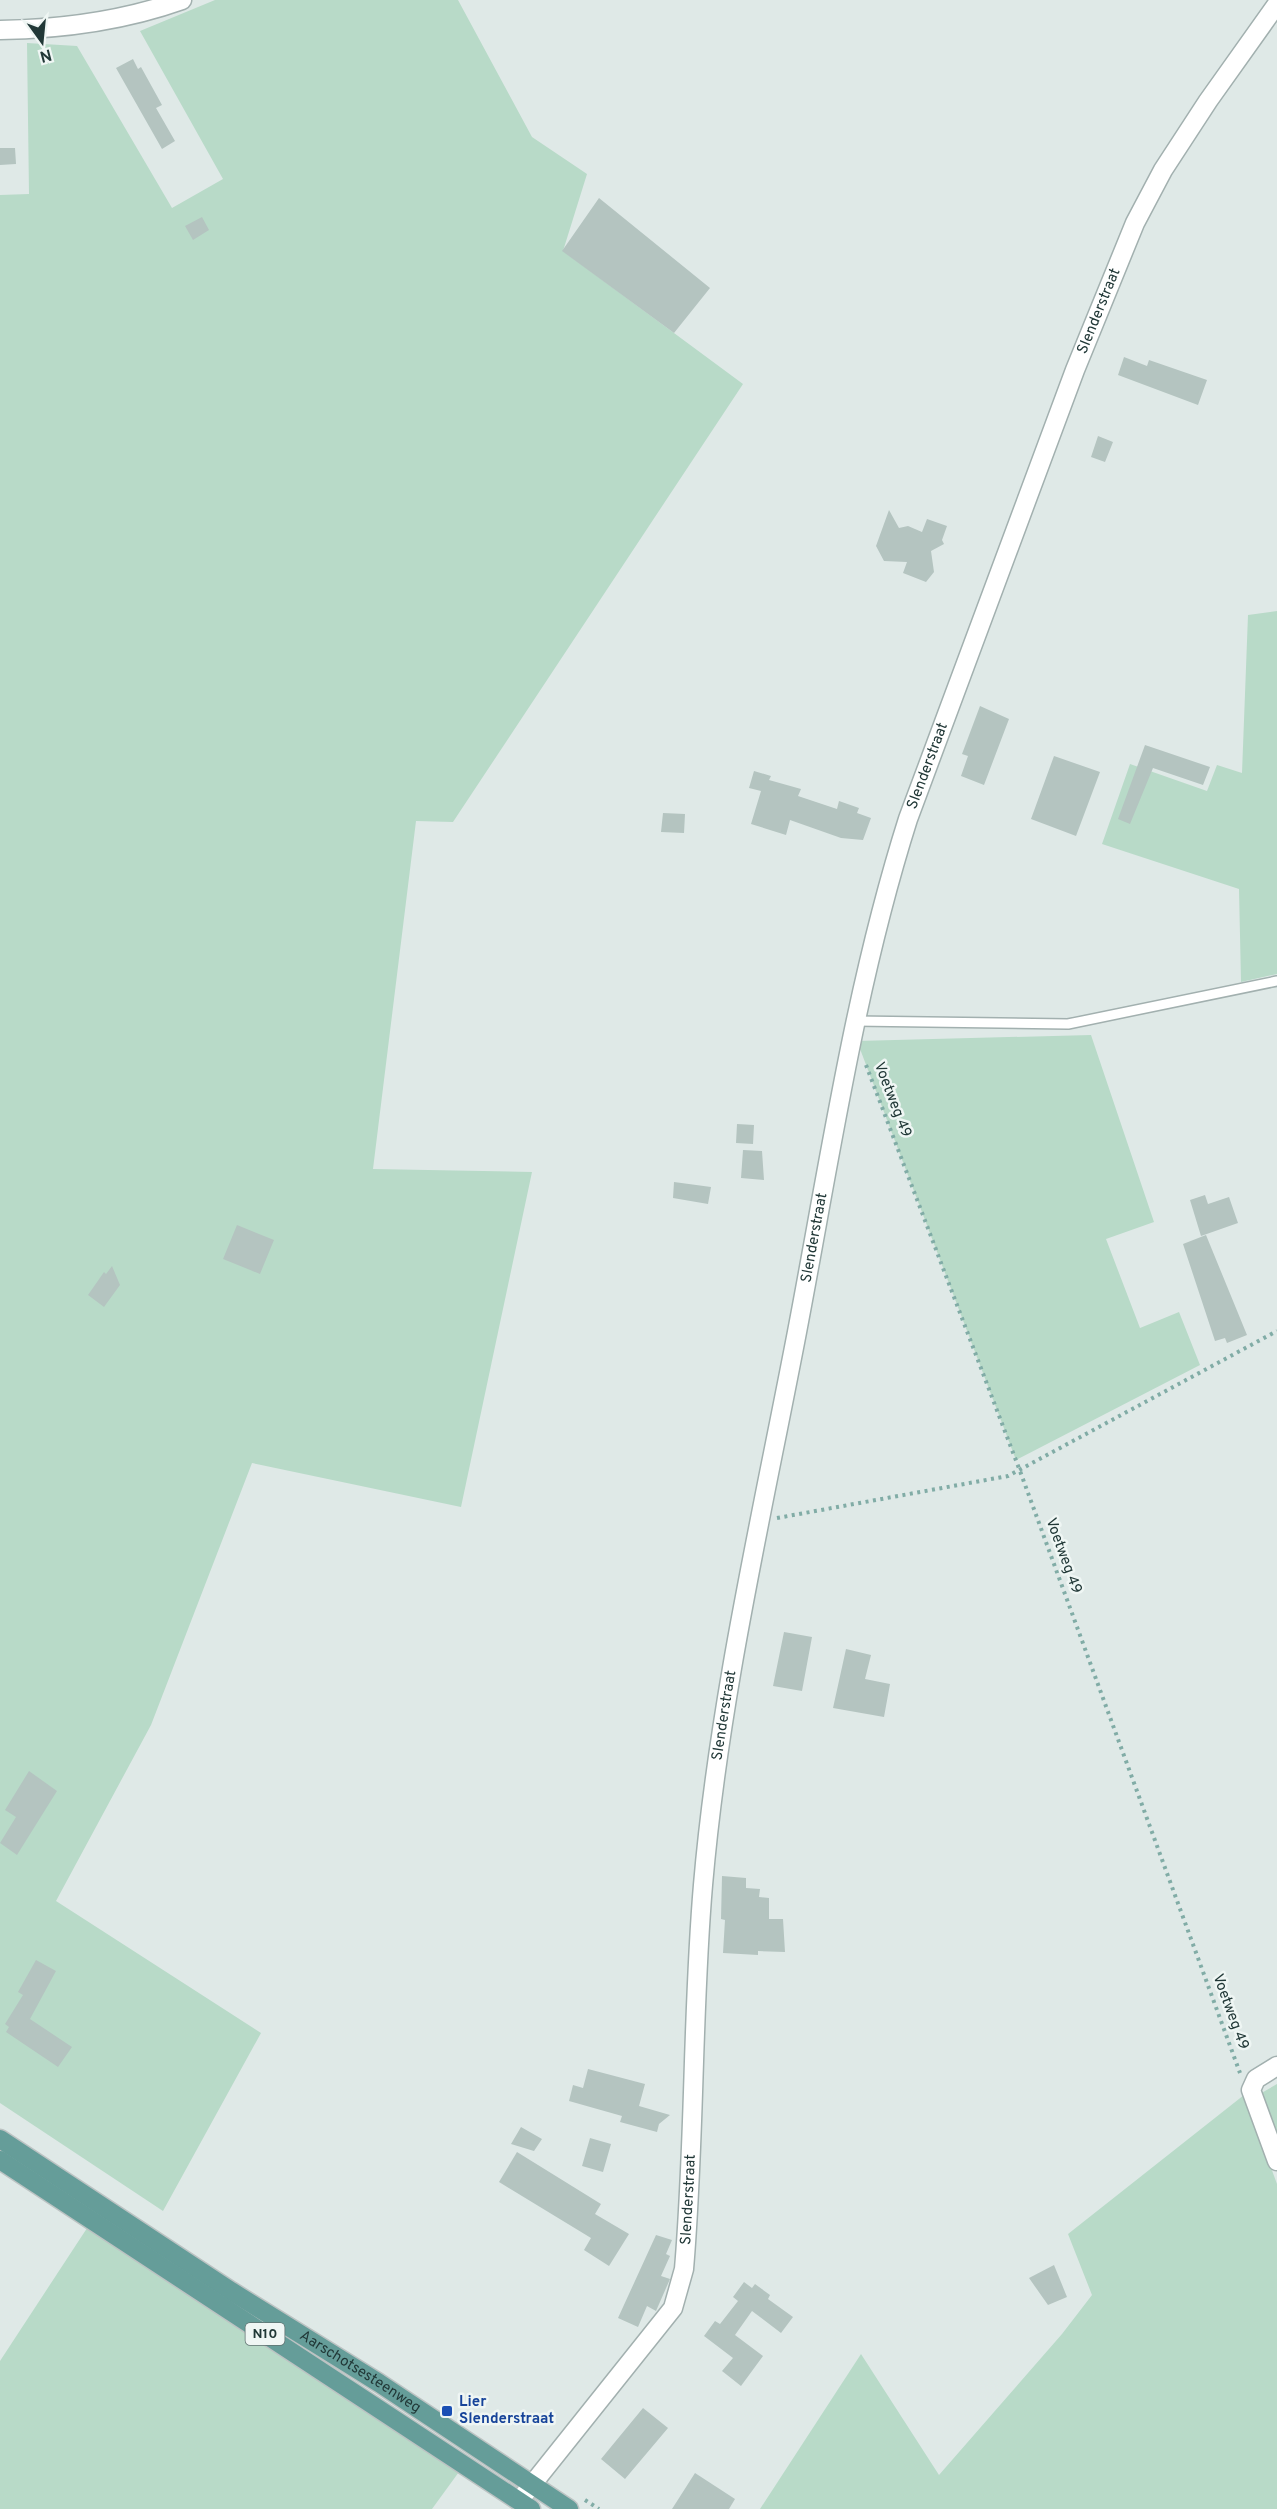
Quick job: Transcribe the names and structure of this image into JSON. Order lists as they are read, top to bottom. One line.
{"streets":{"main road":["N10","Aarschotsesteenweg"],"street":["Slenderstraat"],"path":["Voetweg 49"]},"crossings":[["Slenderstraat","Aarschotsesteenweg"]],"places":{"transit":["Lier Slenderstraat"]},"north":"bottom"}
